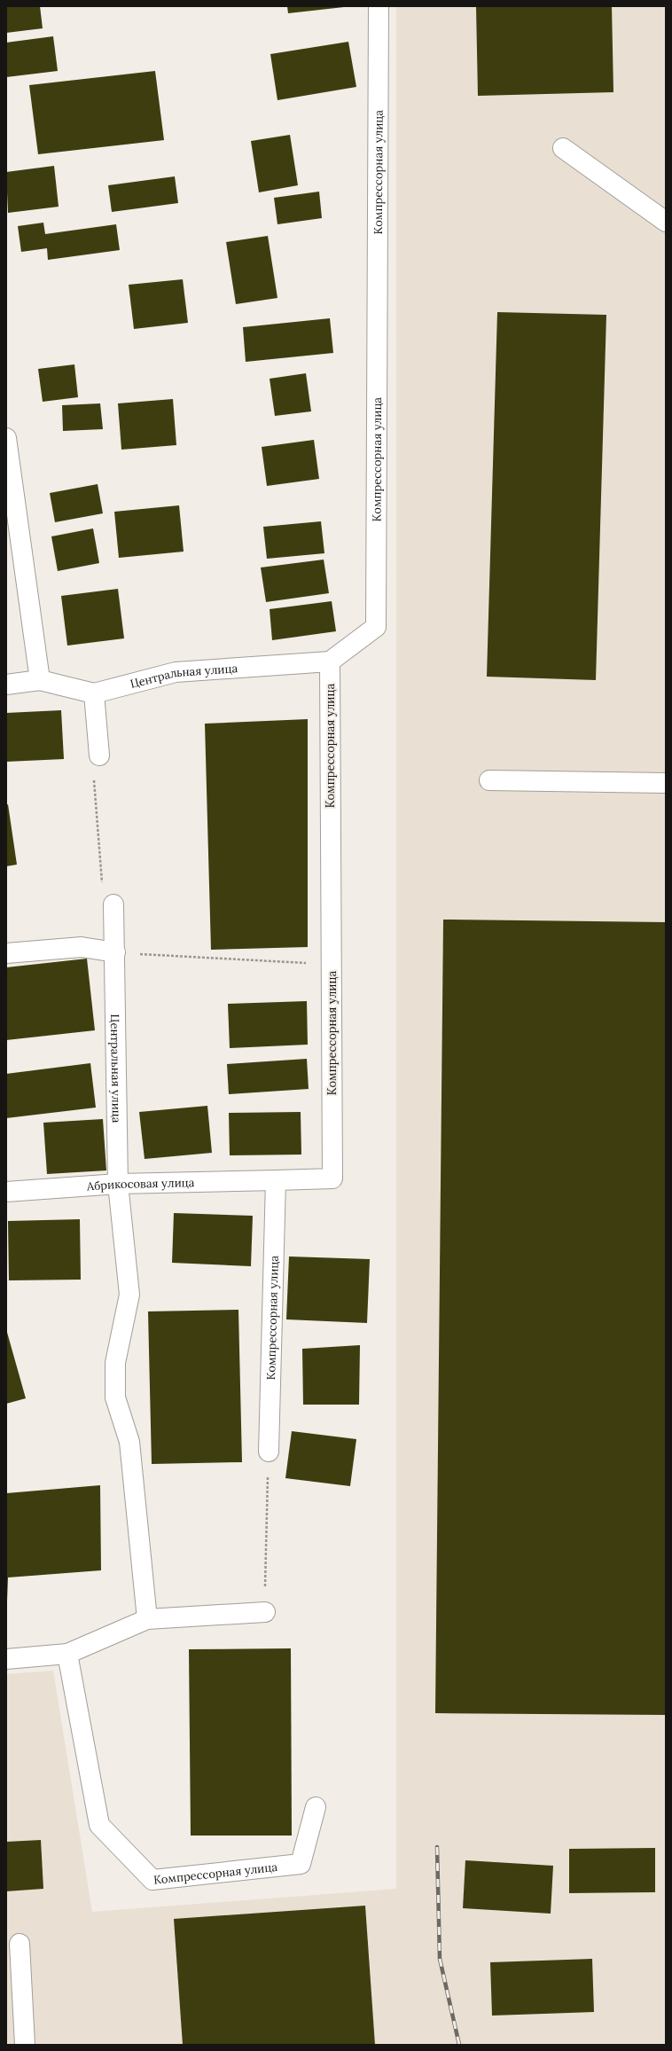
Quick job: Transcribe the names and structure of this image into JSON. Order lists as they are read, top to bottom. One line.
{"streets":{"street":["Компрессорная улица","Центральная улица","Абрикосовая улица"]},"crossings":[["Компрессорная улица","Центральная улица"],["Компрессорная улица","Абрикосовая улица"],["Центральная улица","Абрикосовая улица"]]}
